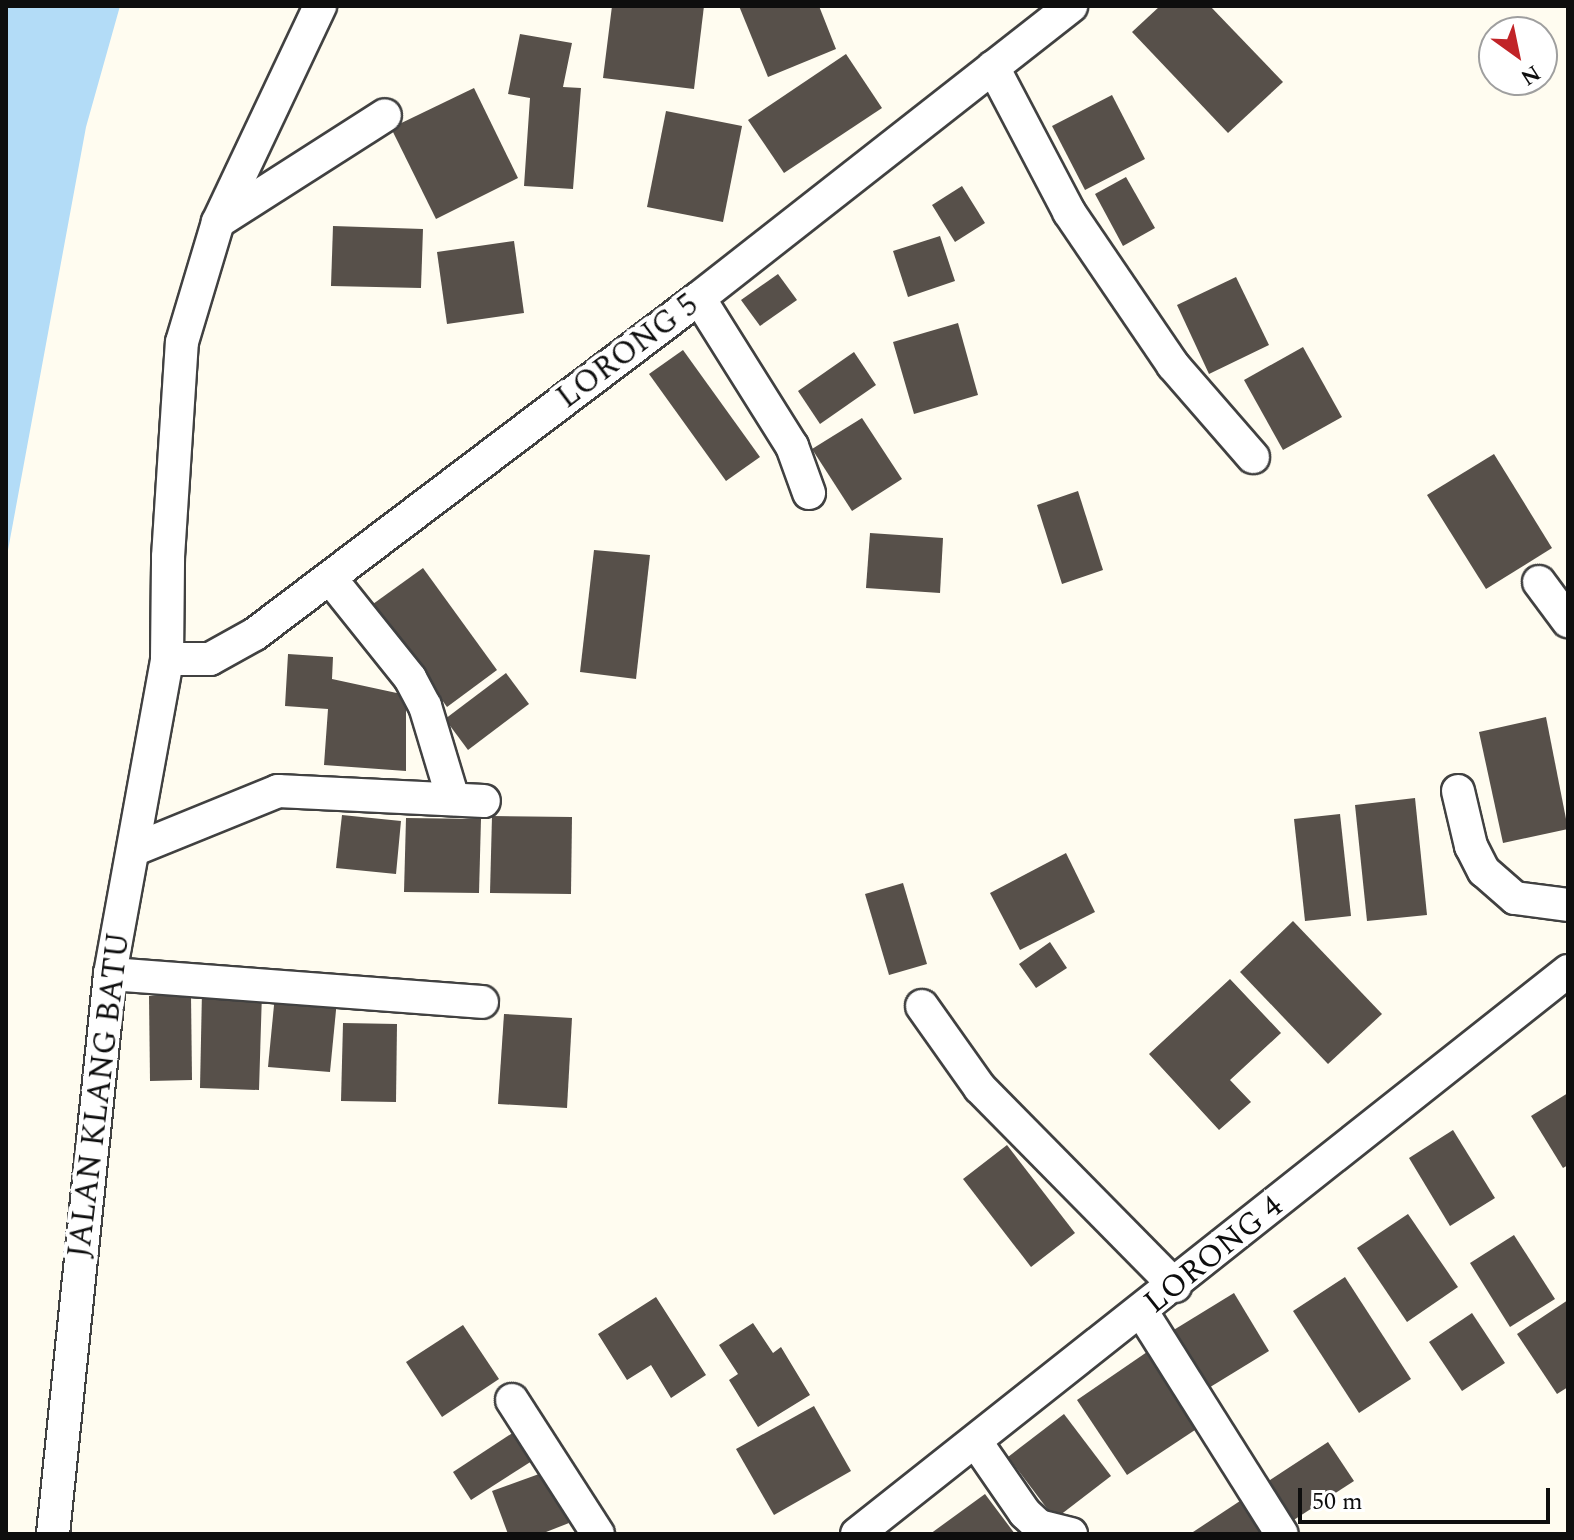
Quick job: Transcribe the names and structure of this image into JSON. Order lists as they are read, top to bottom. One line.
{"streets":{"street":["LORONG 5","JALAN KLANG BATU","LORONG 4"]},"crossings":[["LORONG 5","JALAN KLANG BATU"]],"scale_bar":"50 m","north":"bottom right"}
